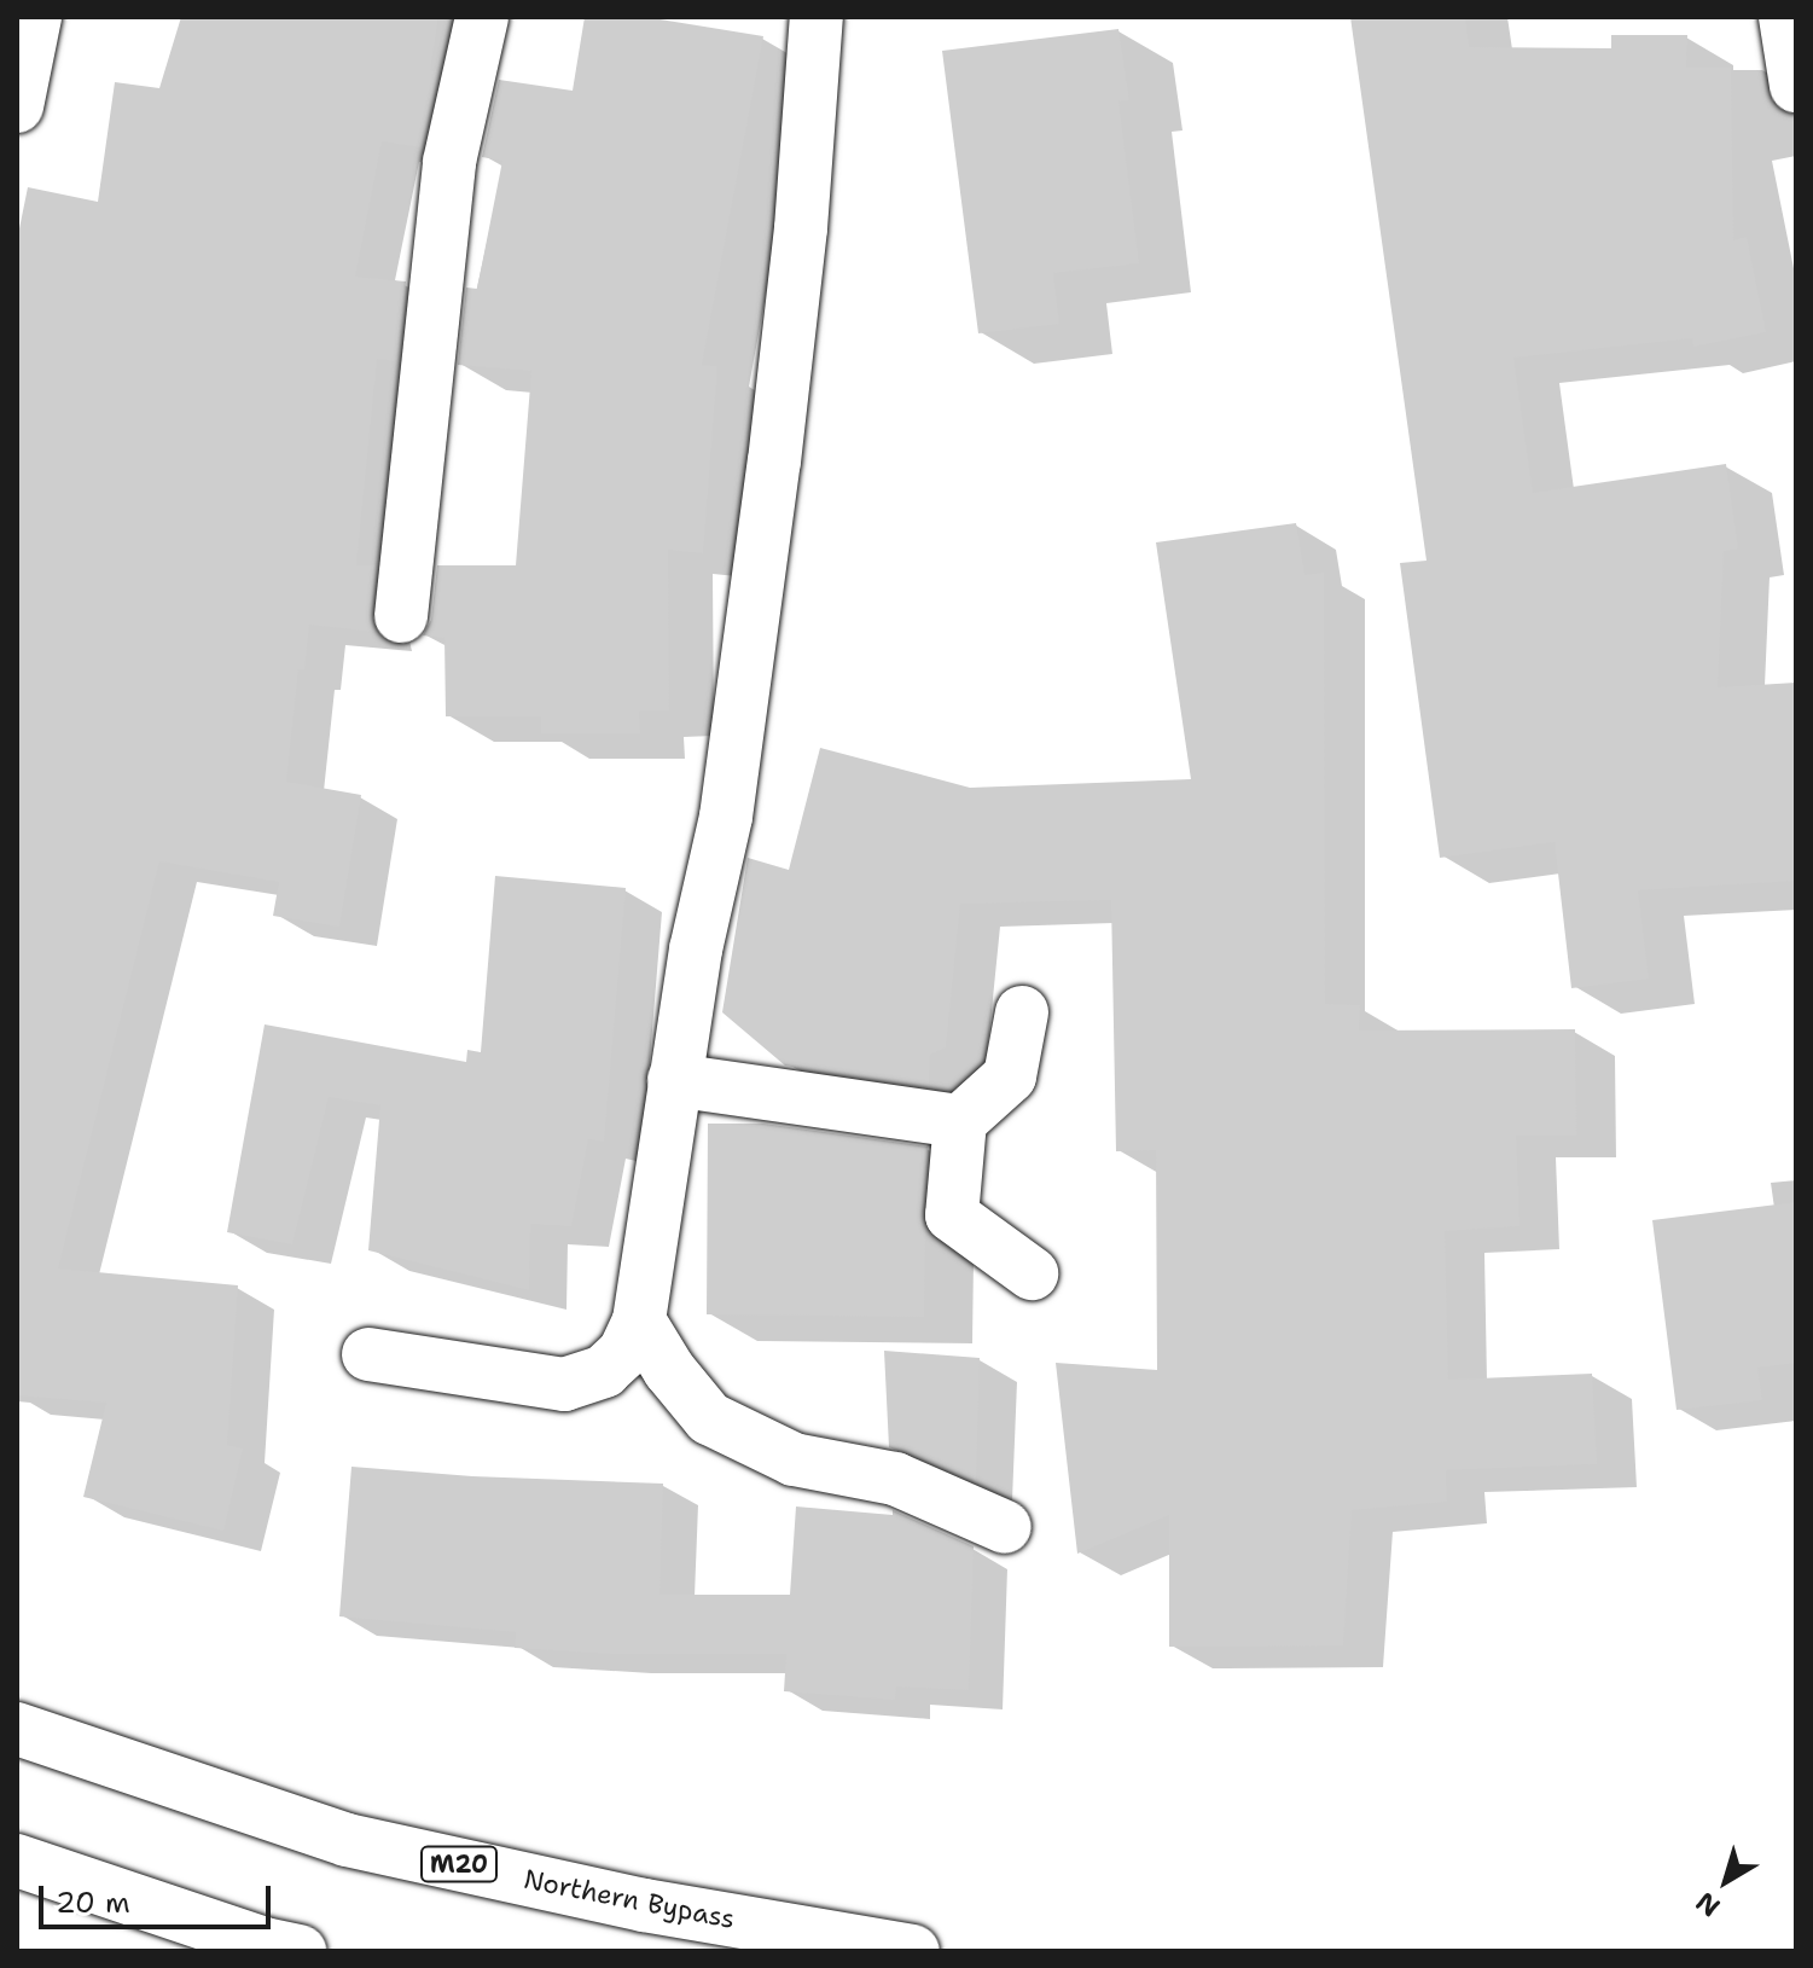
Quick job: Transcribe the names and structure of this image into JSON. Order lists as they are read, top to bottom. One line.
{"streets":{"main road":["M20","Northern Bypass"]},"scale_bar":"20 m","north":"bottom left"}
